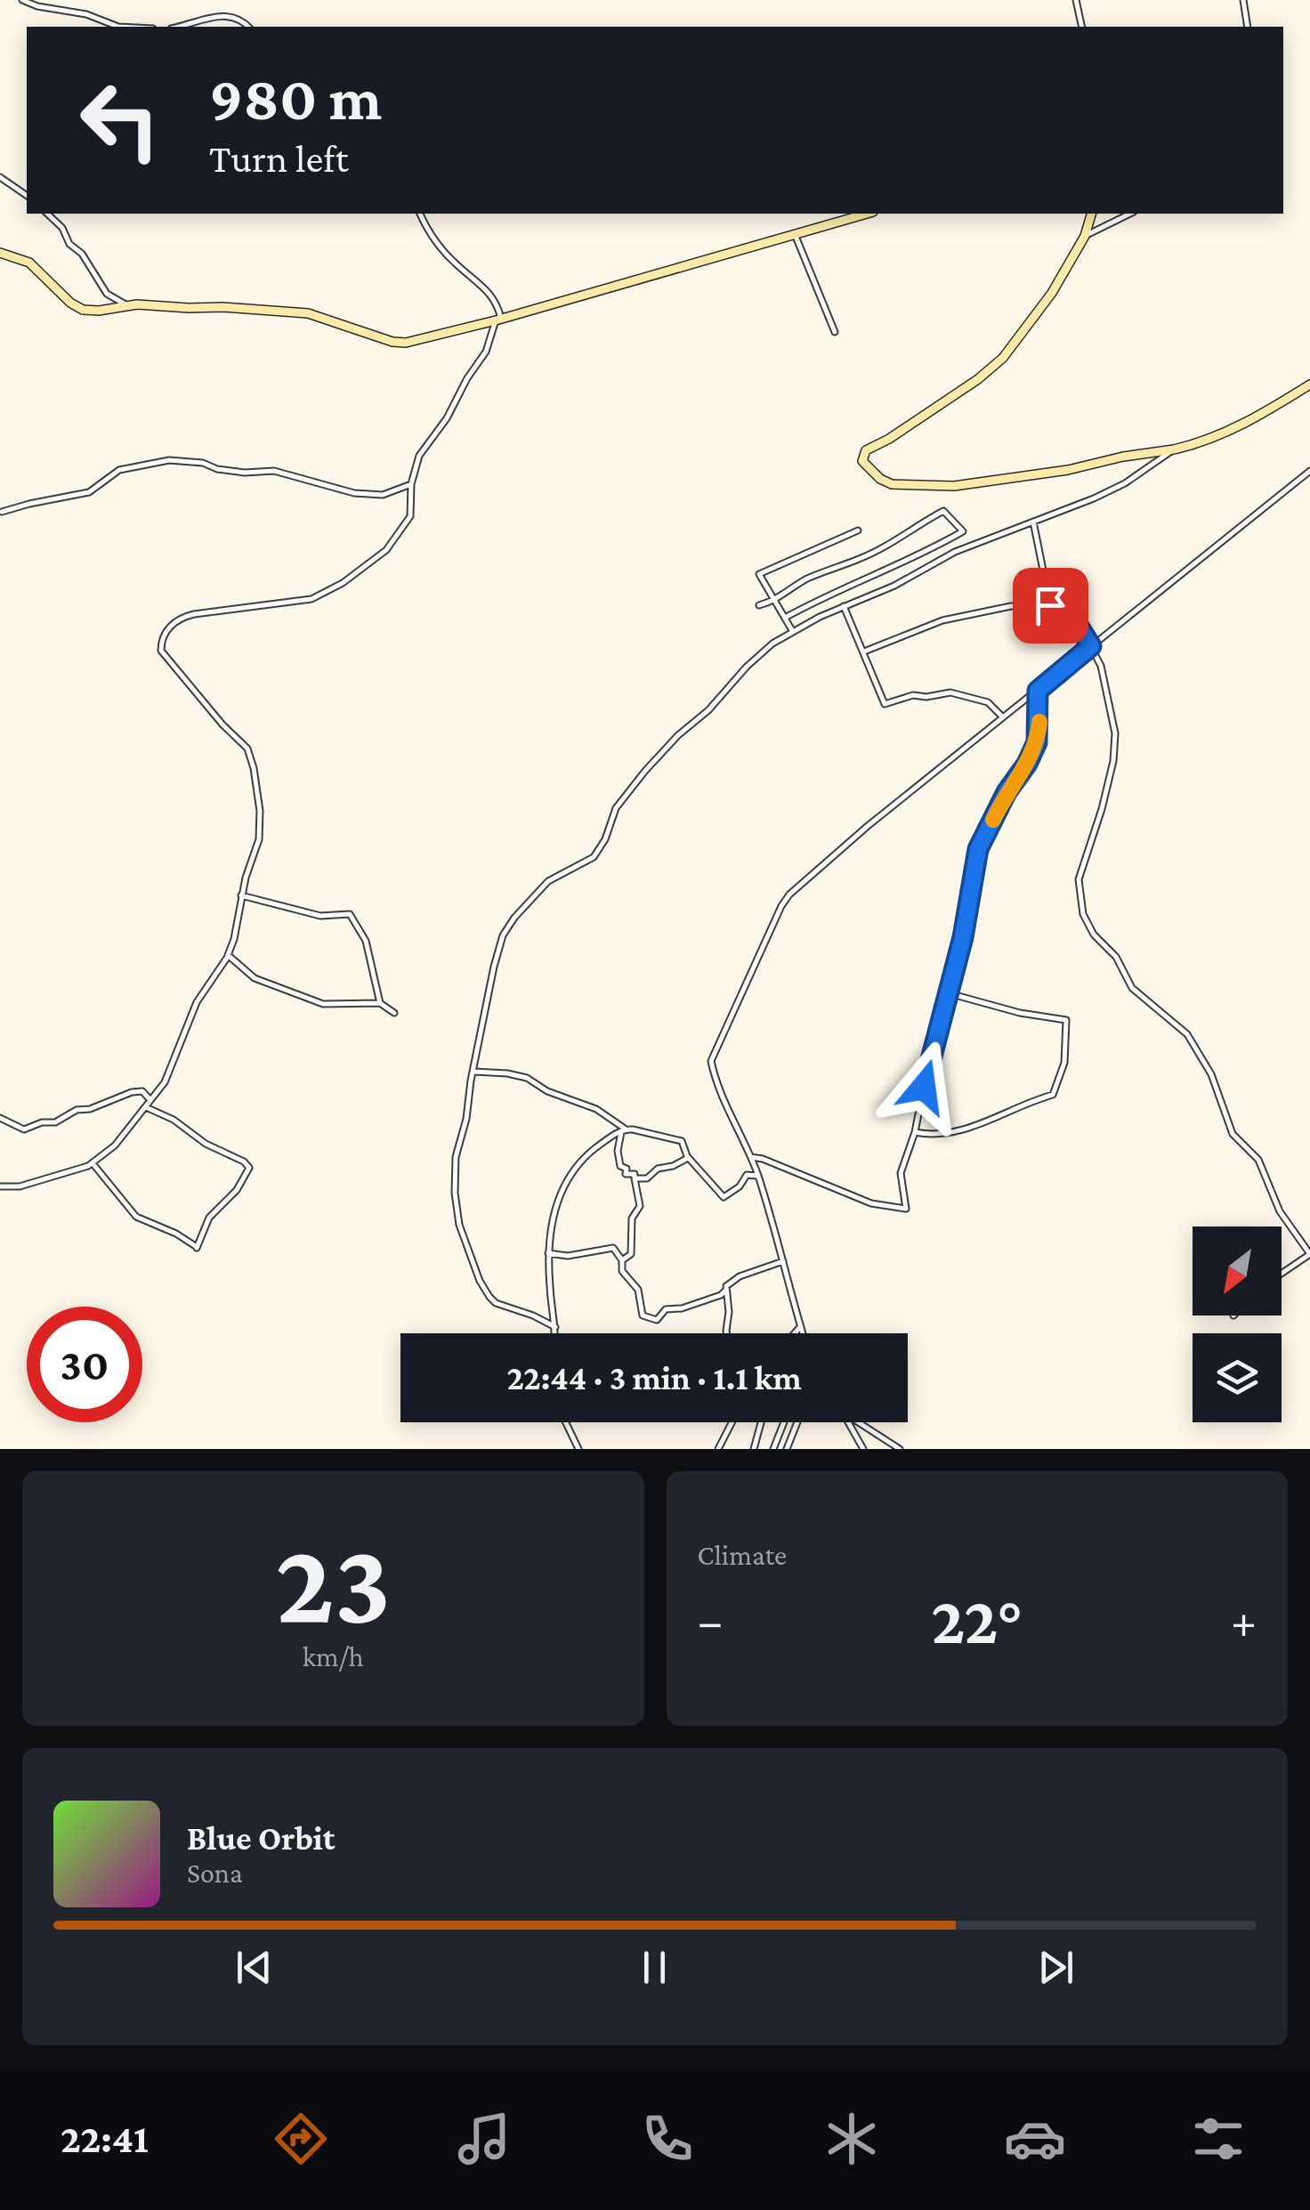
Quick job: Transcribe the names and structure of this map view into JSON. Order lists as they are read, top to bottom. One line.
{"north":"bottom left","page":{"turn":["980 m","Turn left"],"limit":"30","trip":"22:44 · 3 min · 1.1 km","tile":[["23","km/h"],"Climate"],"heat":["−","22°","+"],"song":["Blue Orbit","Sona"],"tabs":"22:41"}}
